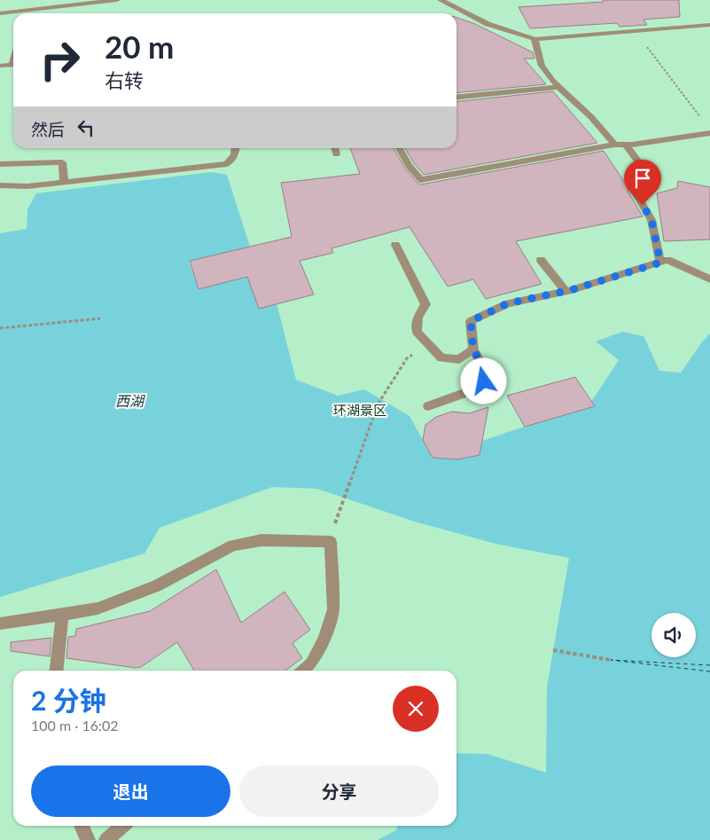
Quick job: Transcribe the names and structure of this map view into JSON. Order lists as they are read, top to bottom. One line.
{"water":["西湖"],"parks":["环湖景区"],"page":{"turn":["20 m","右转"],"then":"然后","heading":["2 分钟","100 m · 16:02"],"buttons":["退出","分享"]}}
